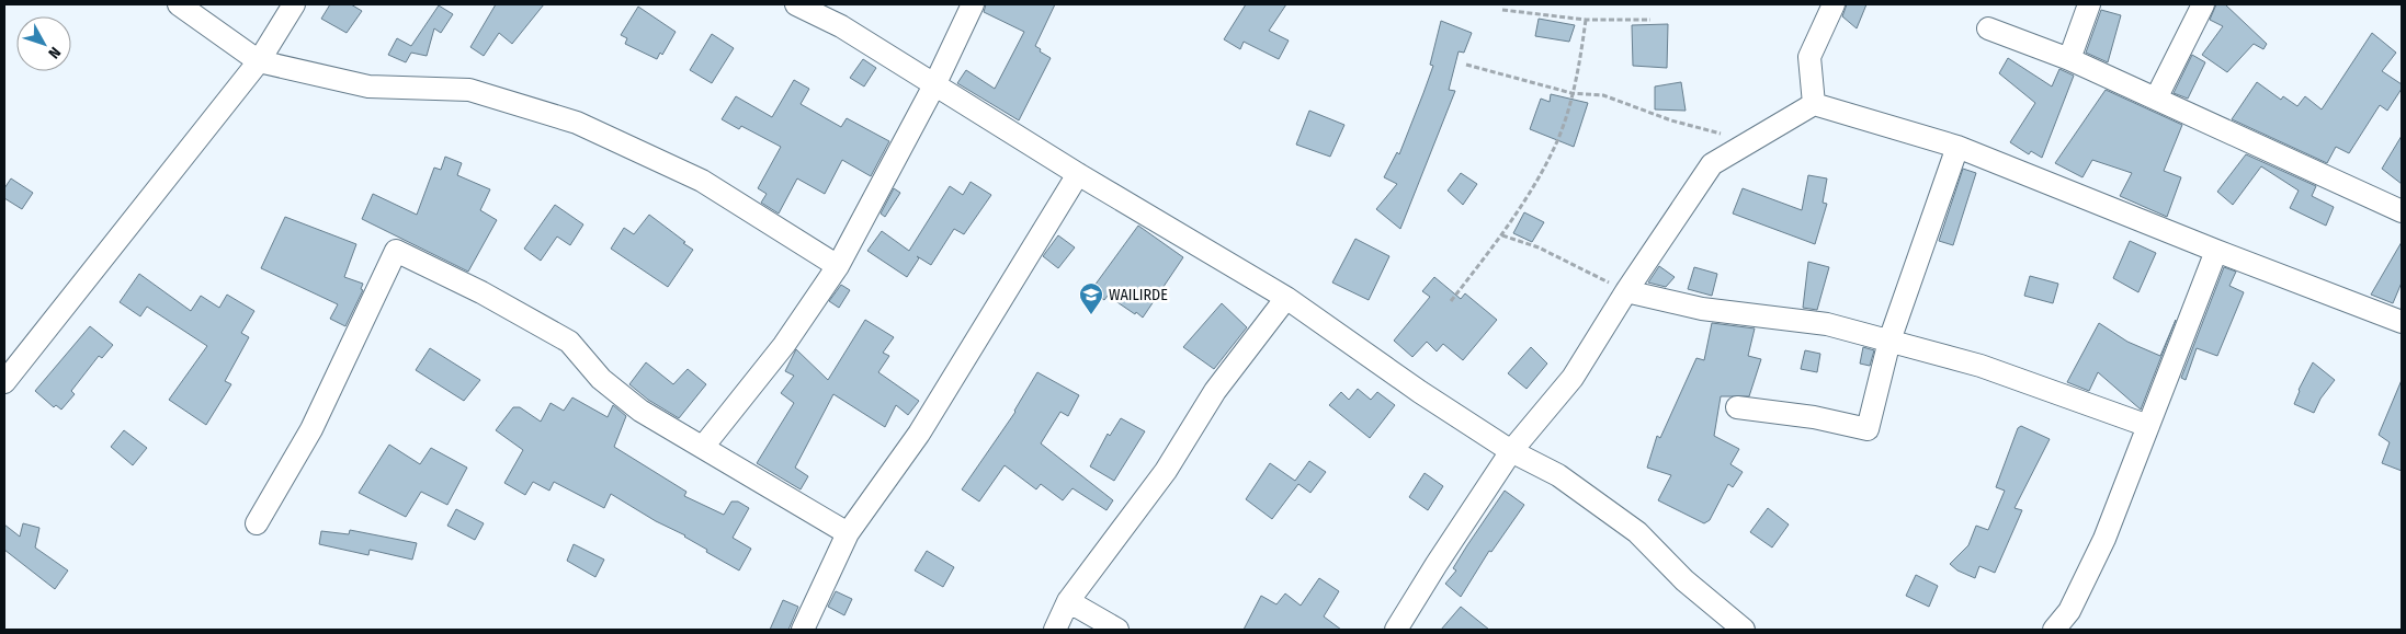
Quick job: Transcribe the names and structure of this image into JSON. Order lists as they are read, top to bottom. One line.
{"places":{"school or university":["WAILIRDE"]},"north":"bottom right"}
